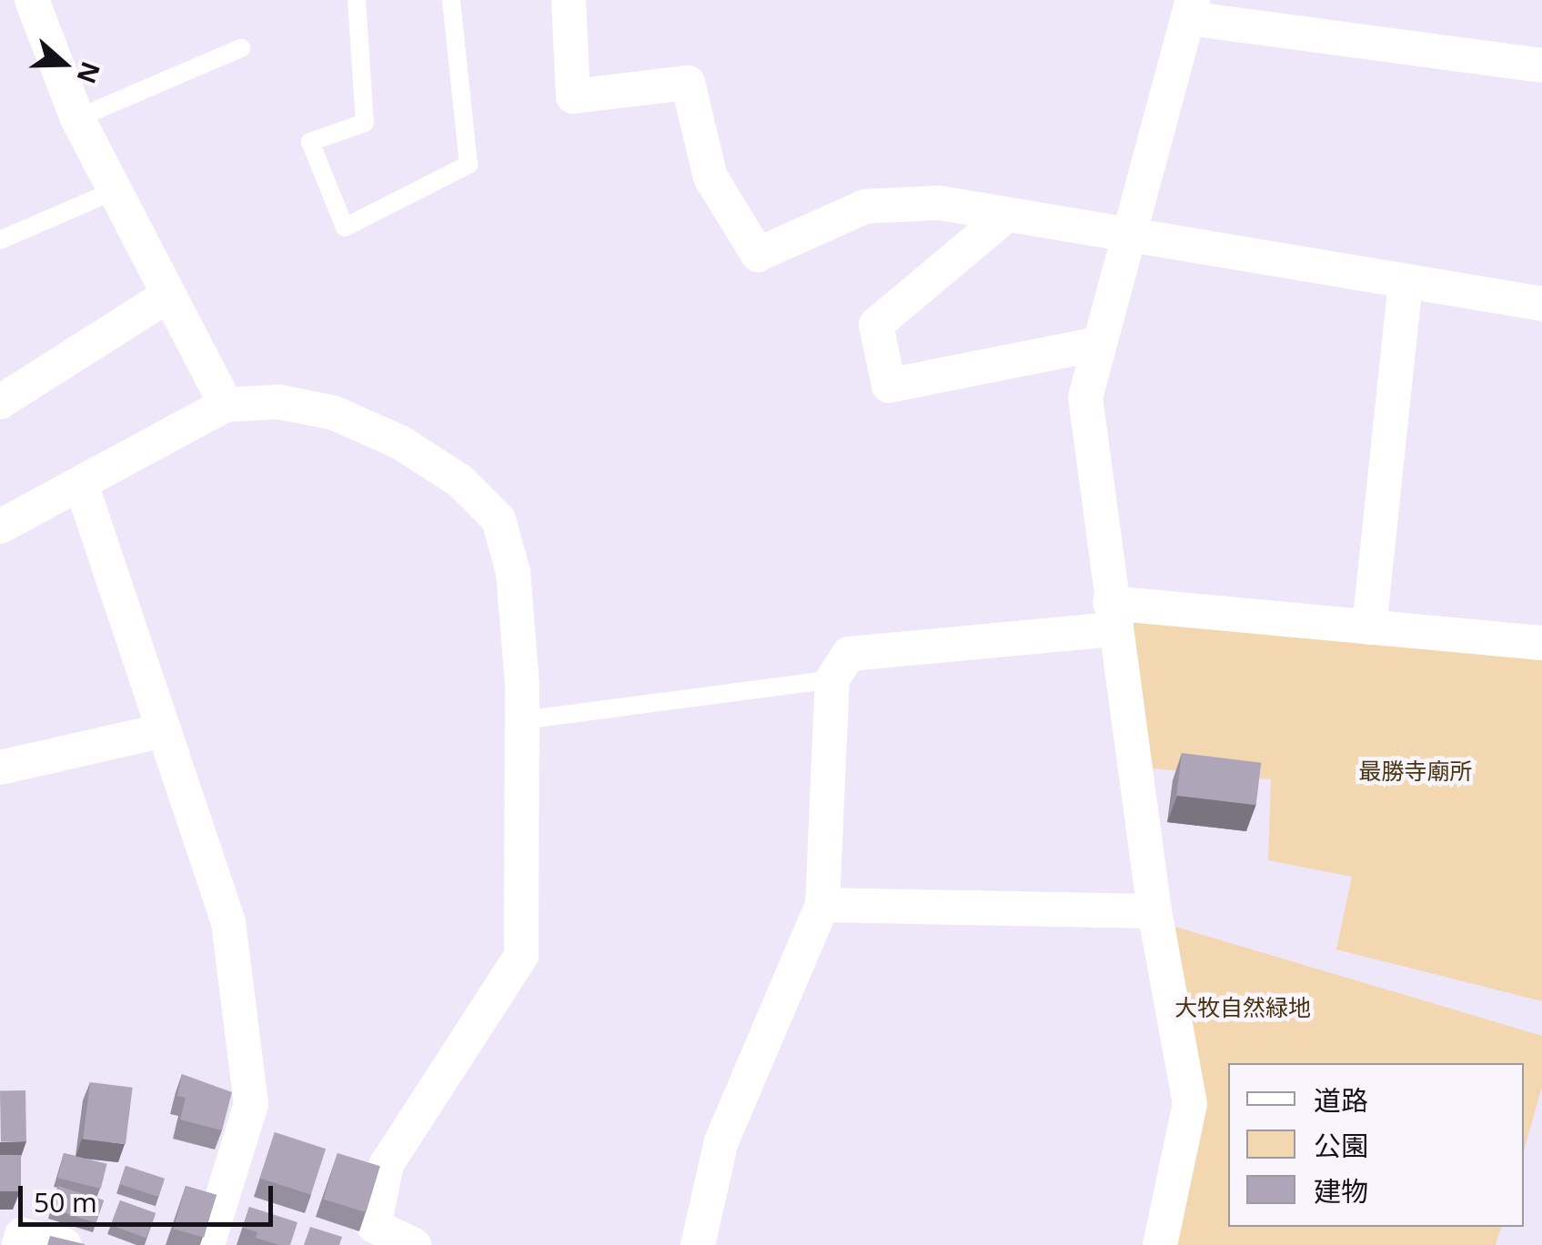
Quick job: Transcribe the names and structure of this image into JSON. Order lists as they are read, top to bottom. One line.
{"parks":["最勝寺廟所","大牧自然緑地"],"legend":["道路","公園","建物"],"scale_bar":"50 m","north":"right"}
